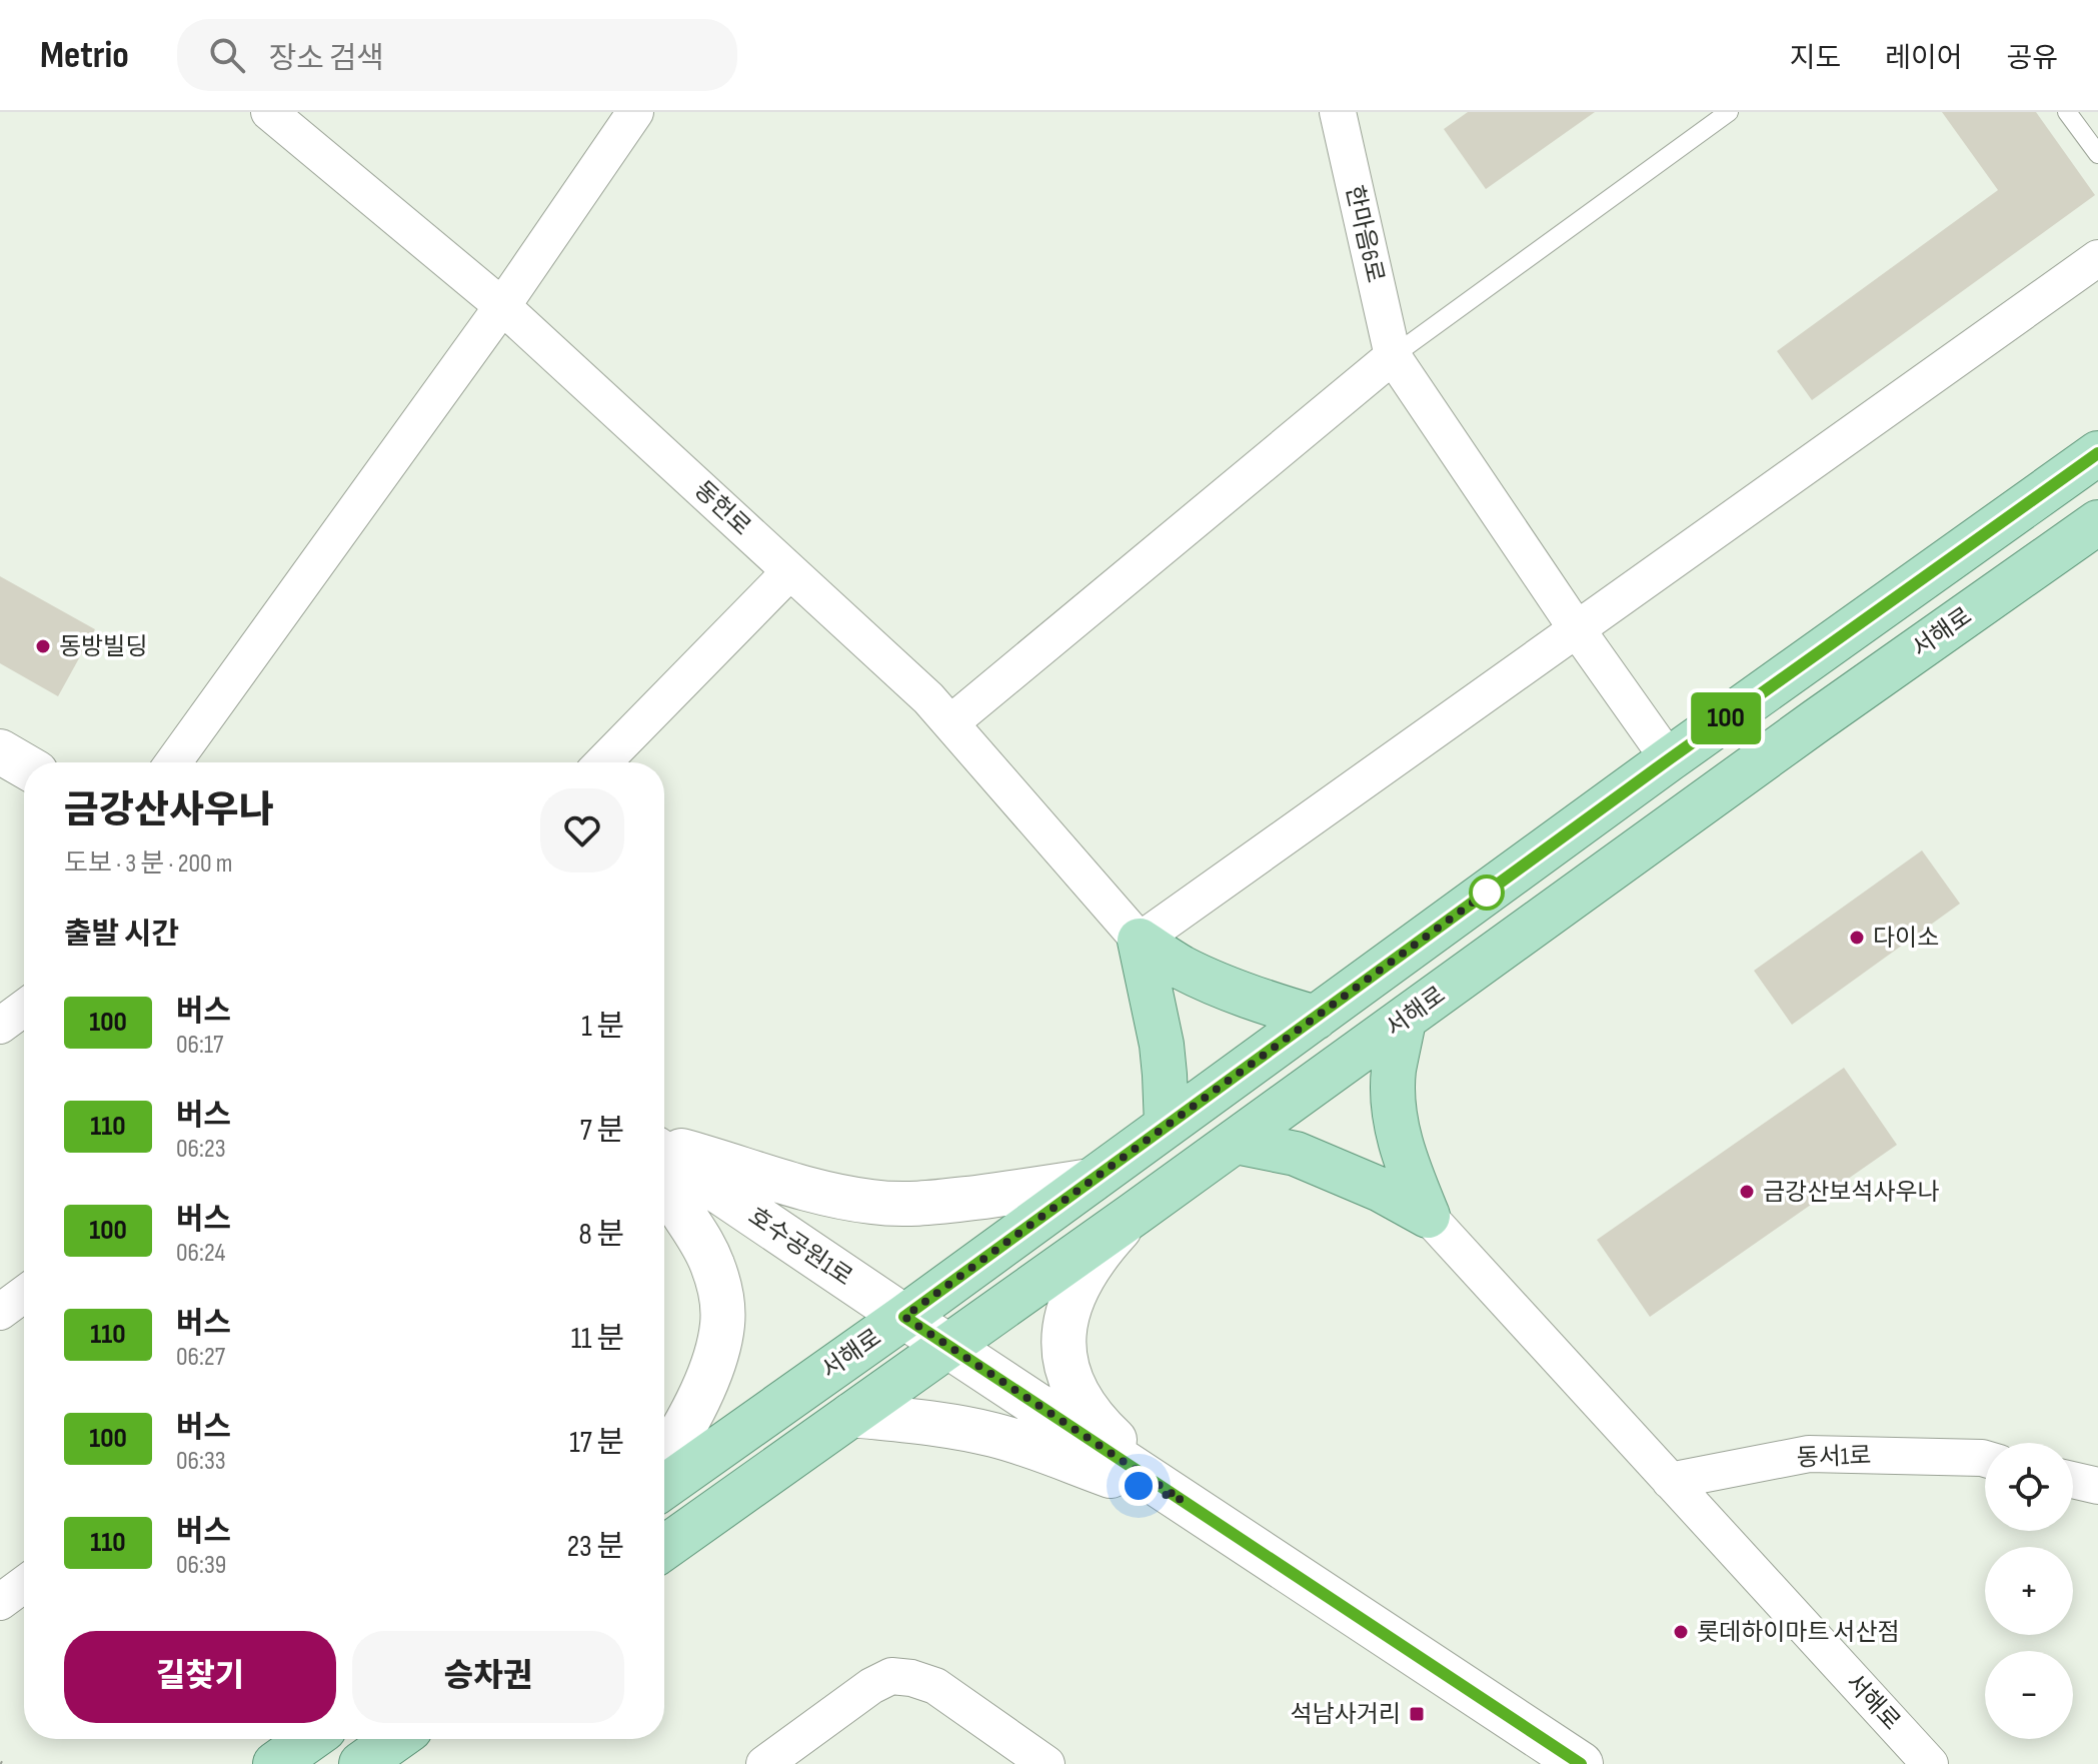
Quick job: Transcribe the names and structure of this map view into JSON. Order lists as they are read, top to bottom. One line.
{"streets":{"main road":["서해로","호수공원1로"],"street":["한마음6로","동헌로","동서1로"]},"crossings":[["서해로","호수공원1로"],["서해로","동서1로"]],"places":{"other":["동방빌딩","다이소","금강산보석사우나","롯데하이마트 서산점"],"transit":["석남사거리"]},"lines":["bus line 100"],"page":{"header":"Metrio","search":"장소 검색","nav":["지도","레이어","공유"],"on_map":"100","heading":[["금강산사우나","도보 · 3 분 · 200 m"],"출발 시간"],"list":[{"mark":"100","name":"버스","note":"06:17","value":"1 분"},{"mark":"110","name":"버스","note":"06:23","value":"7 분"},{"mark":"100","name":"버스","note":"06:24","value":"8 분"},{"mark":"110","name":"버스","note":"06:27","value":"11 분"},{"mark":"100","name":"버스","note":"06:33","value":"17 분"},{"mark":"110","name":"버스","note":"06:39","value":"23 분"}],"map_buttons":["+","−"],"buttons":["길찾기","승차권"]}}
